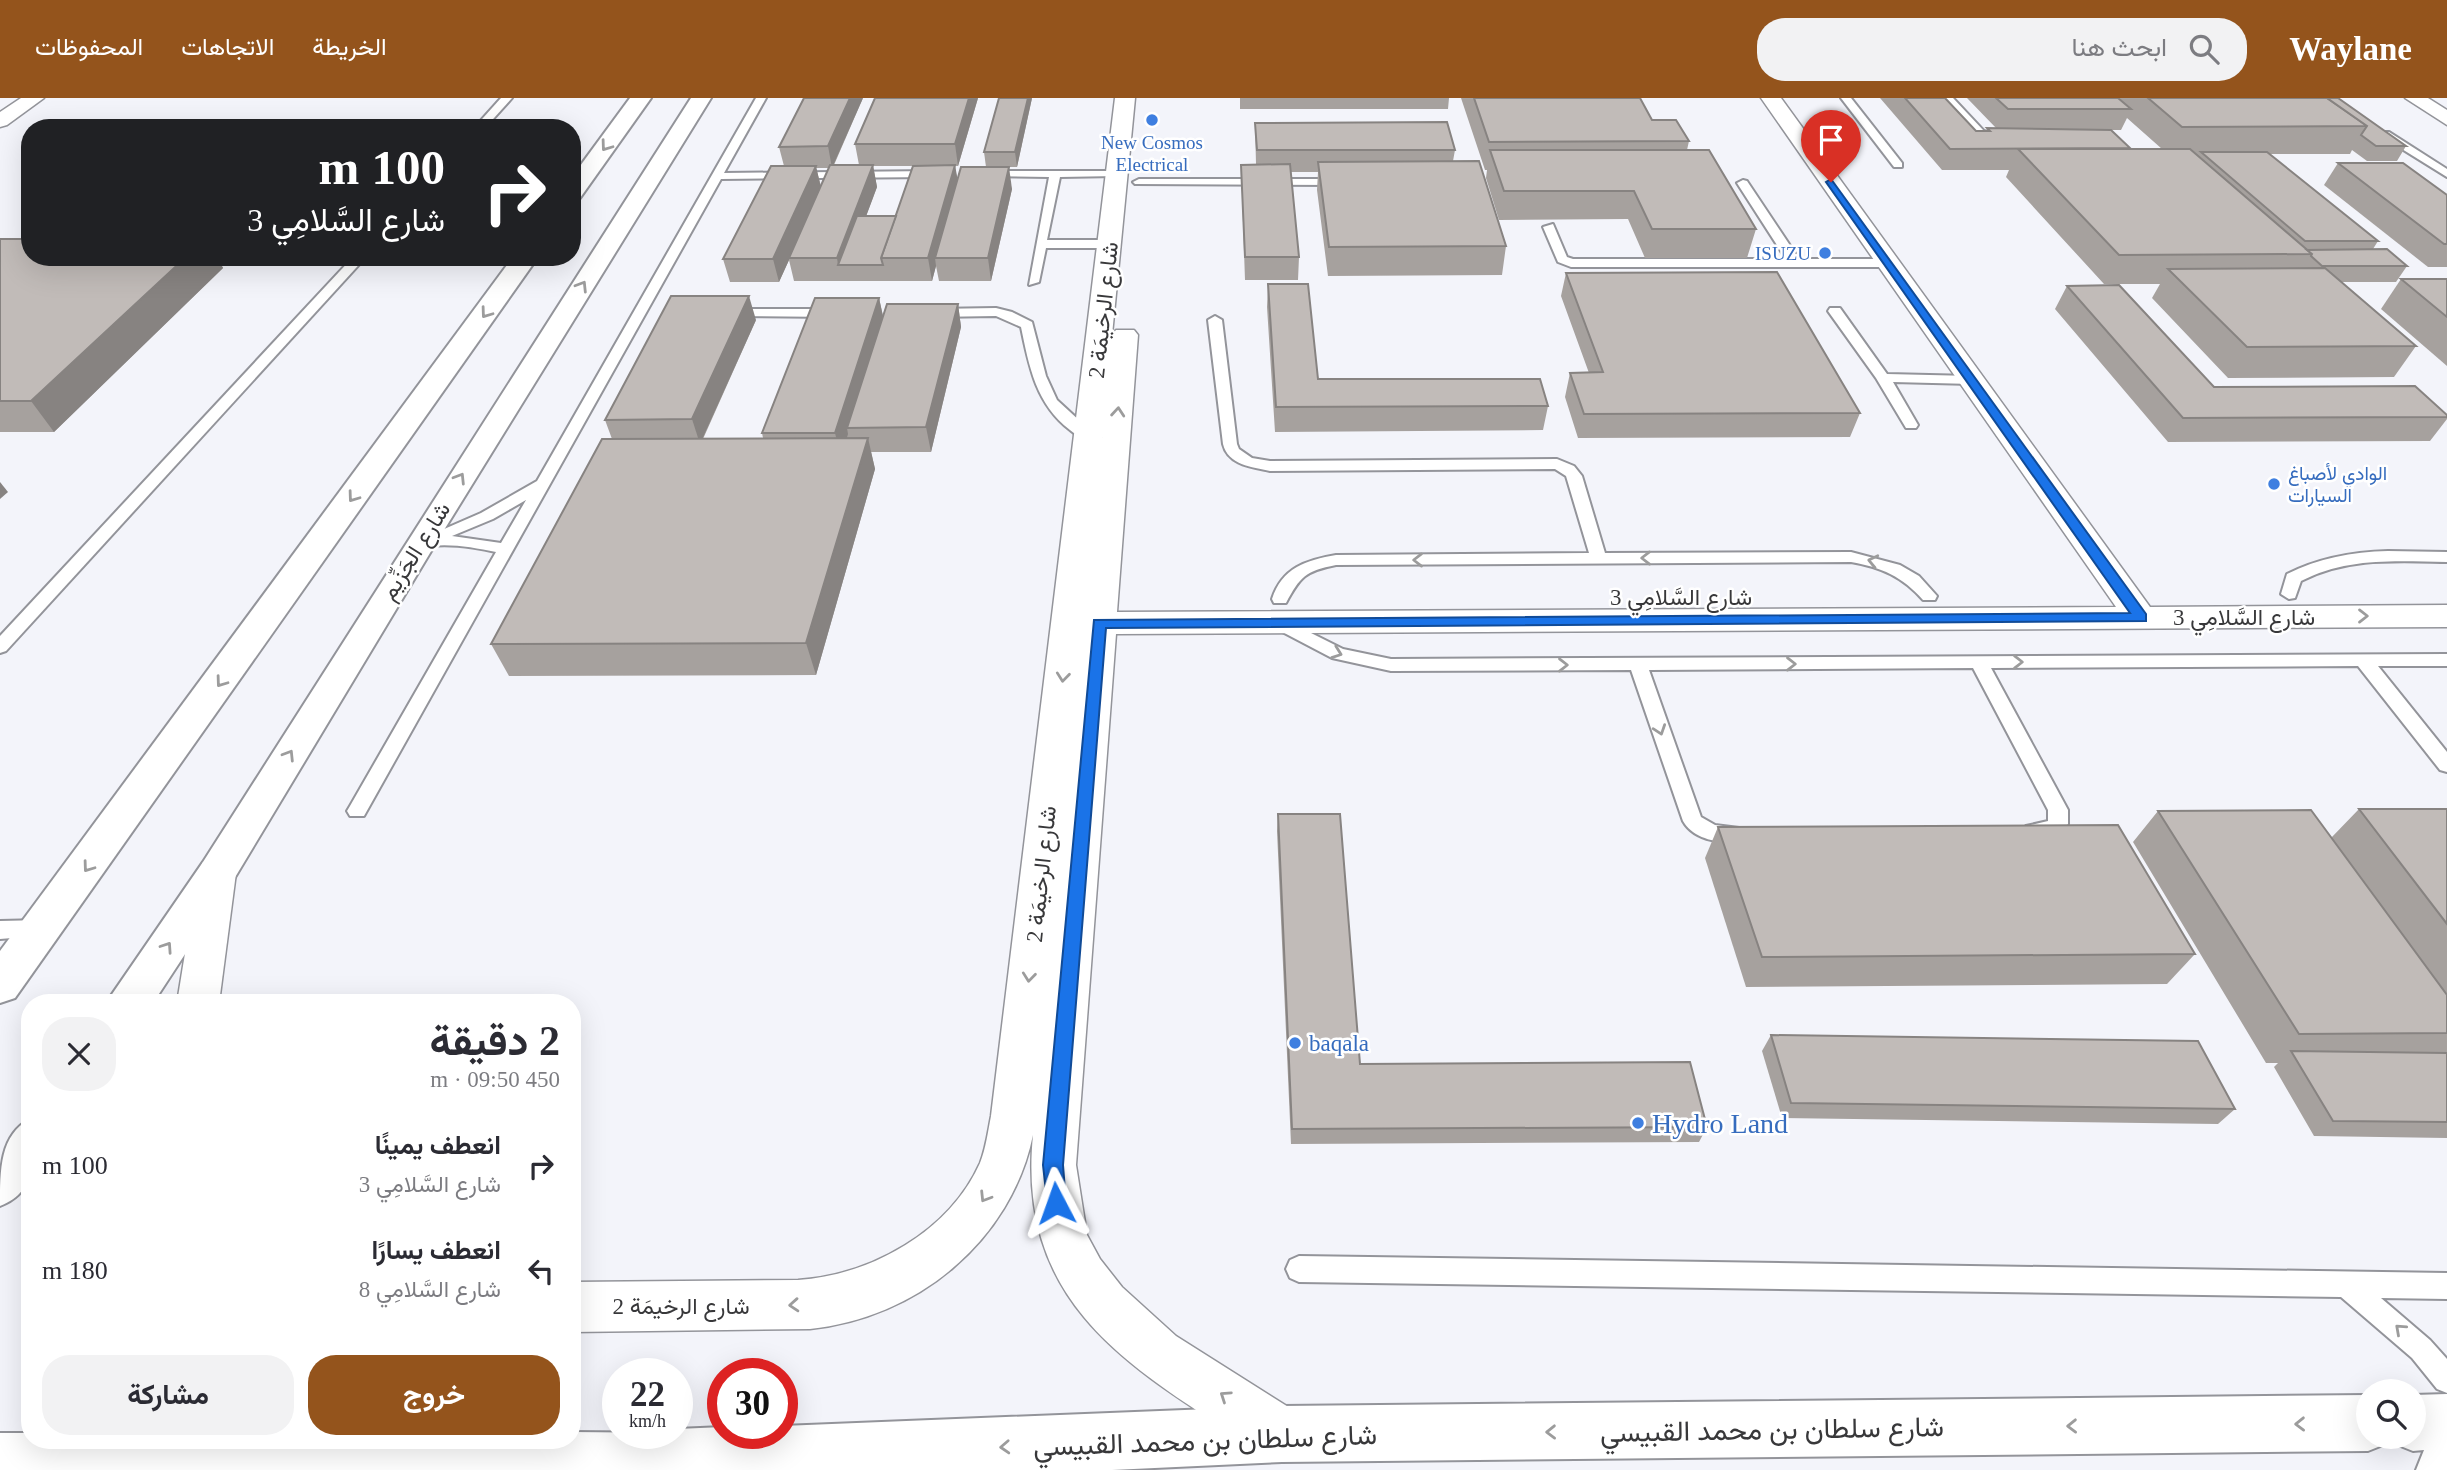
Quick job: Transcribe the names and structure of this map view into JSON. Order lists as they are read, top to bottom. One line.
{"streets":{"street":["شارع الرخيمَة 2","شارع الجَزِّيم","شارع السَّلامِي 3","شارع سلطان بن محمد القبيسي"]},"crossings":[["شارع الرخيمَة 2","شارع السَّلامِي 3"],["شارع الرخيمَة 2","شارع سلطان بن محمد القبيسي"]],"one_way":["شارع سلطان بن محمد القبيسي"],"places":["New Cosmos Electrical","ISUZU","الوادي لأصباغ السيارات","baqala","Hydro Land"],"page":{"header":"Waylane","search":"ابحث هنا","nav":["الخريطة","الاتجاهات","المحفوظات"],"turn":["100 m","شارع السَّلامِي 3"],"heading":["2 دقيقة","450 m · 09:50"],"list":[{"name":"انعطف يمينًا","note":"شارع السَّلامِي 3","value":"100 m"},{"name":"انعطف يسارًا","note":"شارع السَّلامِي 8","value":"180 m"}],"buttons":["خروج","مشاركة"],"speed":"22 km/h","limit":"30"}}
